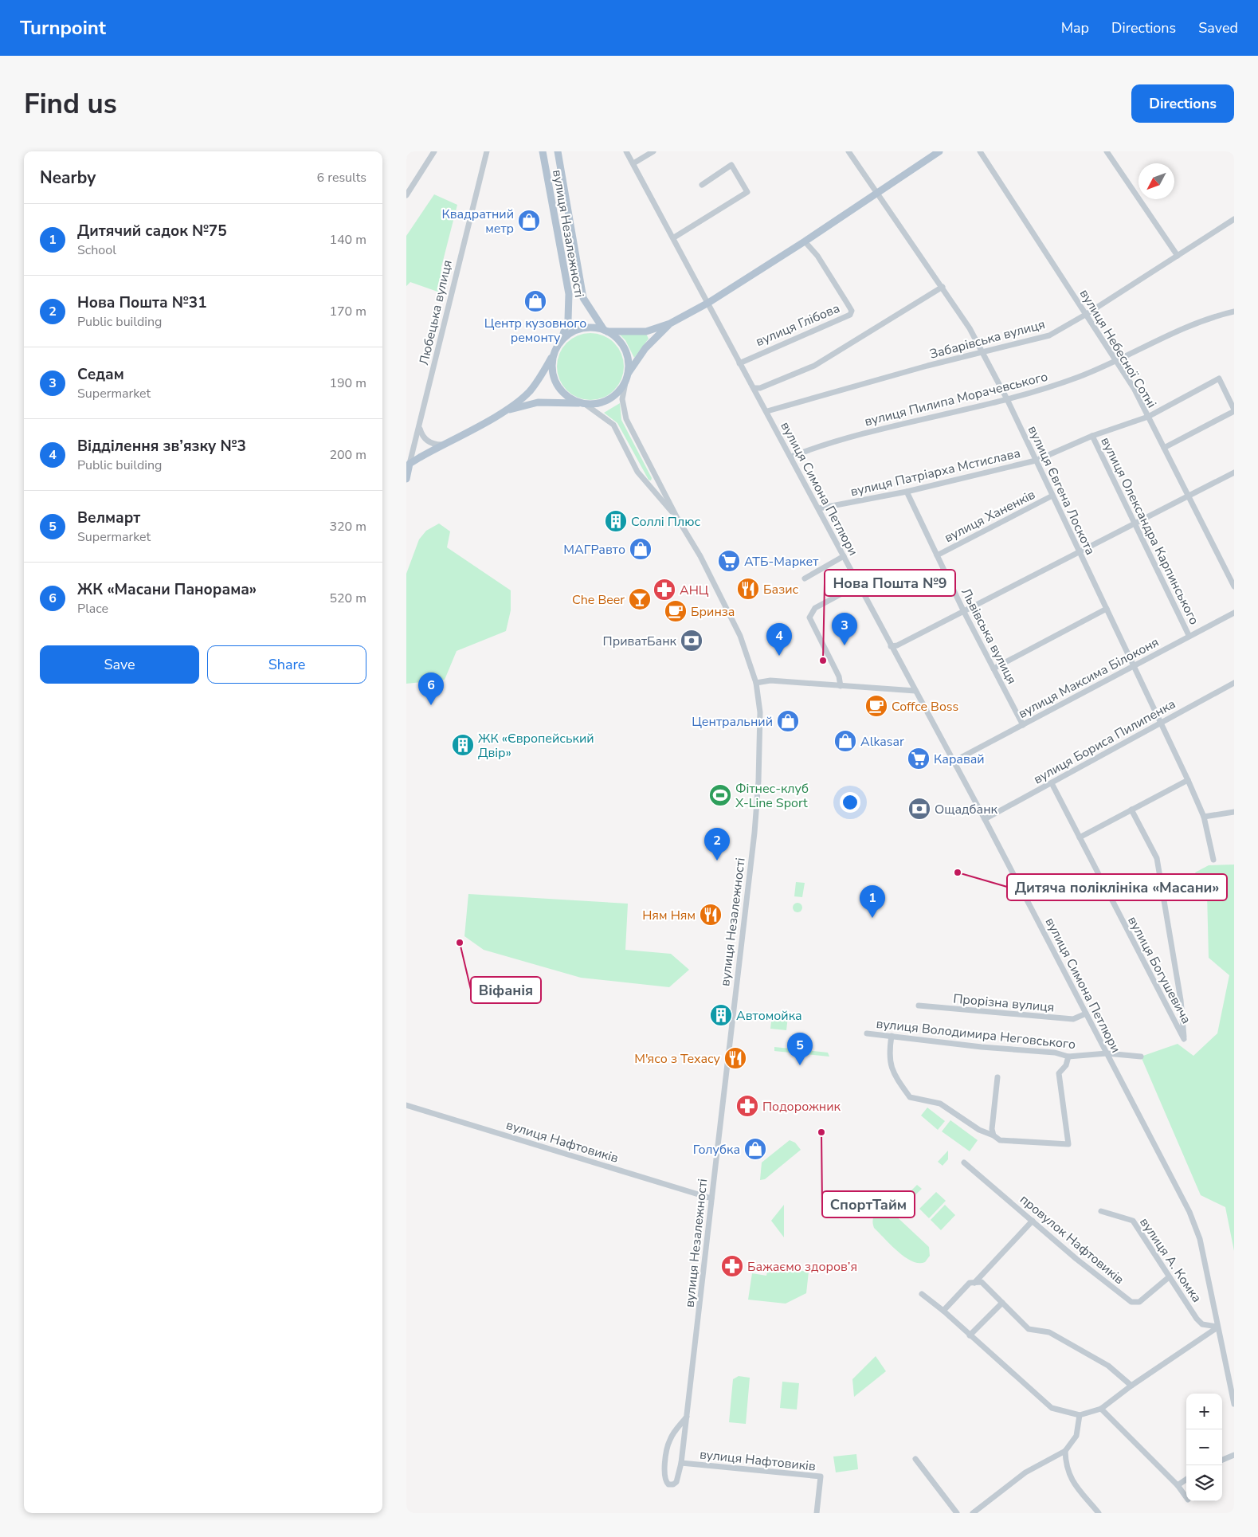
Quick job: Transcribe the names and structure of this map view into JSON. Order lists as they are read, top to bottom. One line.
{"streets":{"main road":["вулиця Незалежності","Любецька вулиця"],"street":["вулиця Глібова","Забарівська вулиця","вулиця Небесної Сотні","вулиця Пилипа Морачевського","вулиця Патріарха Мстислава","вулиця Симона Петлюри","вулиця Євгена Лоскота","вулиця Ханенків","вулиця Олександра Карпинського","Львівська вулиця","вулиця Максима Білоконя","вулиця Бориса Пилипенка","вулиця Богушевича","Прорізна вулиця","вулиця Володимира Неговського","вулиця Нафтовиків","провулок Нафтовиків","вулиця А. Комка"]},"crossings":[["вулиця Незалежності","вулиця Нафтовиків"],["вулиця Глібова","вулиця Симона Петлюри"],["Забарівська вулиця","вулиця Небесної Сотні"],["Забарівська вулиця","вулиця Симона Петлюри"],["Забарівська вулиця","вулиця Євгена Лоскота"],["вулиця Небесної Сотні","вулиця Пилипа Морачевського"],["вулиця Небесної Сотні","вулиця Патріарха Мстислава"],["вулиця Пилипа Морачевського","вулиця Симона Петлюри"],["вулиця Пилипа Морачевського","вулиця Євгена Лоскота"],["вулиця Патріарха Мстислава","вулиця Симона Петлюри"],["вулиця Патріарха Мстислава","вулиця Євгена Лоскота"],["вулиця Патріарха Мстислава","вулиця Олександра Карпинського"],["вулиця Патріарха Мстислава","Львівська вулиця"],["вулиця Симона Петлюри","вулиця Максима Білоконя"],["вулиця Симона Петлюри","вулиця Бориса Пилипенка"],["вулиця Симона Петлюри","Прорізна вулиця"],["вулиця Симона Петлюри","вулиця Володимира Неговського"],["вулиця Симона Петлюри","вулиця А. Комка"],["вулиця Євгена Лоскота","вулиця Ханенків"],["вулиця Євгена Лоскота","вулиця Максима Білоконя"],["вулиця Євгена Лоскота","вулиця Бориса Пилипенка"],["вулиця Ханенків","Львівська вулиця"],["вулиця Олександра Карпинського","вулиця Максима Білоконя"],["Львівська вулиця","вулиця Максима Білоконя"],["вулиця Бориса Пилипенка","вулиця Богушевича"],["провулок Нафтовиків","вулиця А. Комка"]],"places":{"shop":["Квадратний метр","Центр кузовного ремонту","МАГРавто","Центральний","Alkasar","Голубка"],"building":["Соллі Плюс","ЖК «Європейський Двір»","Автомойка"],"supermarket":["АТБ-Маркет","Каравай"],"restaurant":["Базис","Ням Ням","М'ясо з Техасу"],"pharmacy":["АНЦ","Подорожник","Бажаємо здоров’я"],"bar":["Che Beer"],"cafe":["Бринза","Coffce Boss"],"bank":["ПриватБанк","Ощадбанк"],"other":["Нова Пошта №9","Дитяча поліклініка «Масани»","Віфанія","СпортТайм"],"sports":["Фітнес-клуб X-Line Sport"]},"north":"bottom left","page":{"header":"Turnpoint","nav":["Map","Directions","Saved"],"buttons":["Directions",["Save","Share"]],"title":"Find us","heading":["Nearby","6 results"],"list":[{"mark":"1","name":"Дитячий садок №75","note":"School","value":"140 m"},{"mark":"2","name":"Нова Пошта №31","note":"Public building","value":"170 m"},{"mark":"3","name":"Седам","note":"Supermarket","value":"190 m"},{"mark":"4","name":"Відділення зв’язку №3","note":"Public building","value":"200 m"},{"mark":"5","name":"Велмарт","note":"Supermarket","value":"320 m"},{"mark":"6","name":"ЖК «Масани Панорама»","note":"Place","value":"520 m"}],"pins":["3","4","6","2","1","5"],"map_buttons":["+","−"]}}
